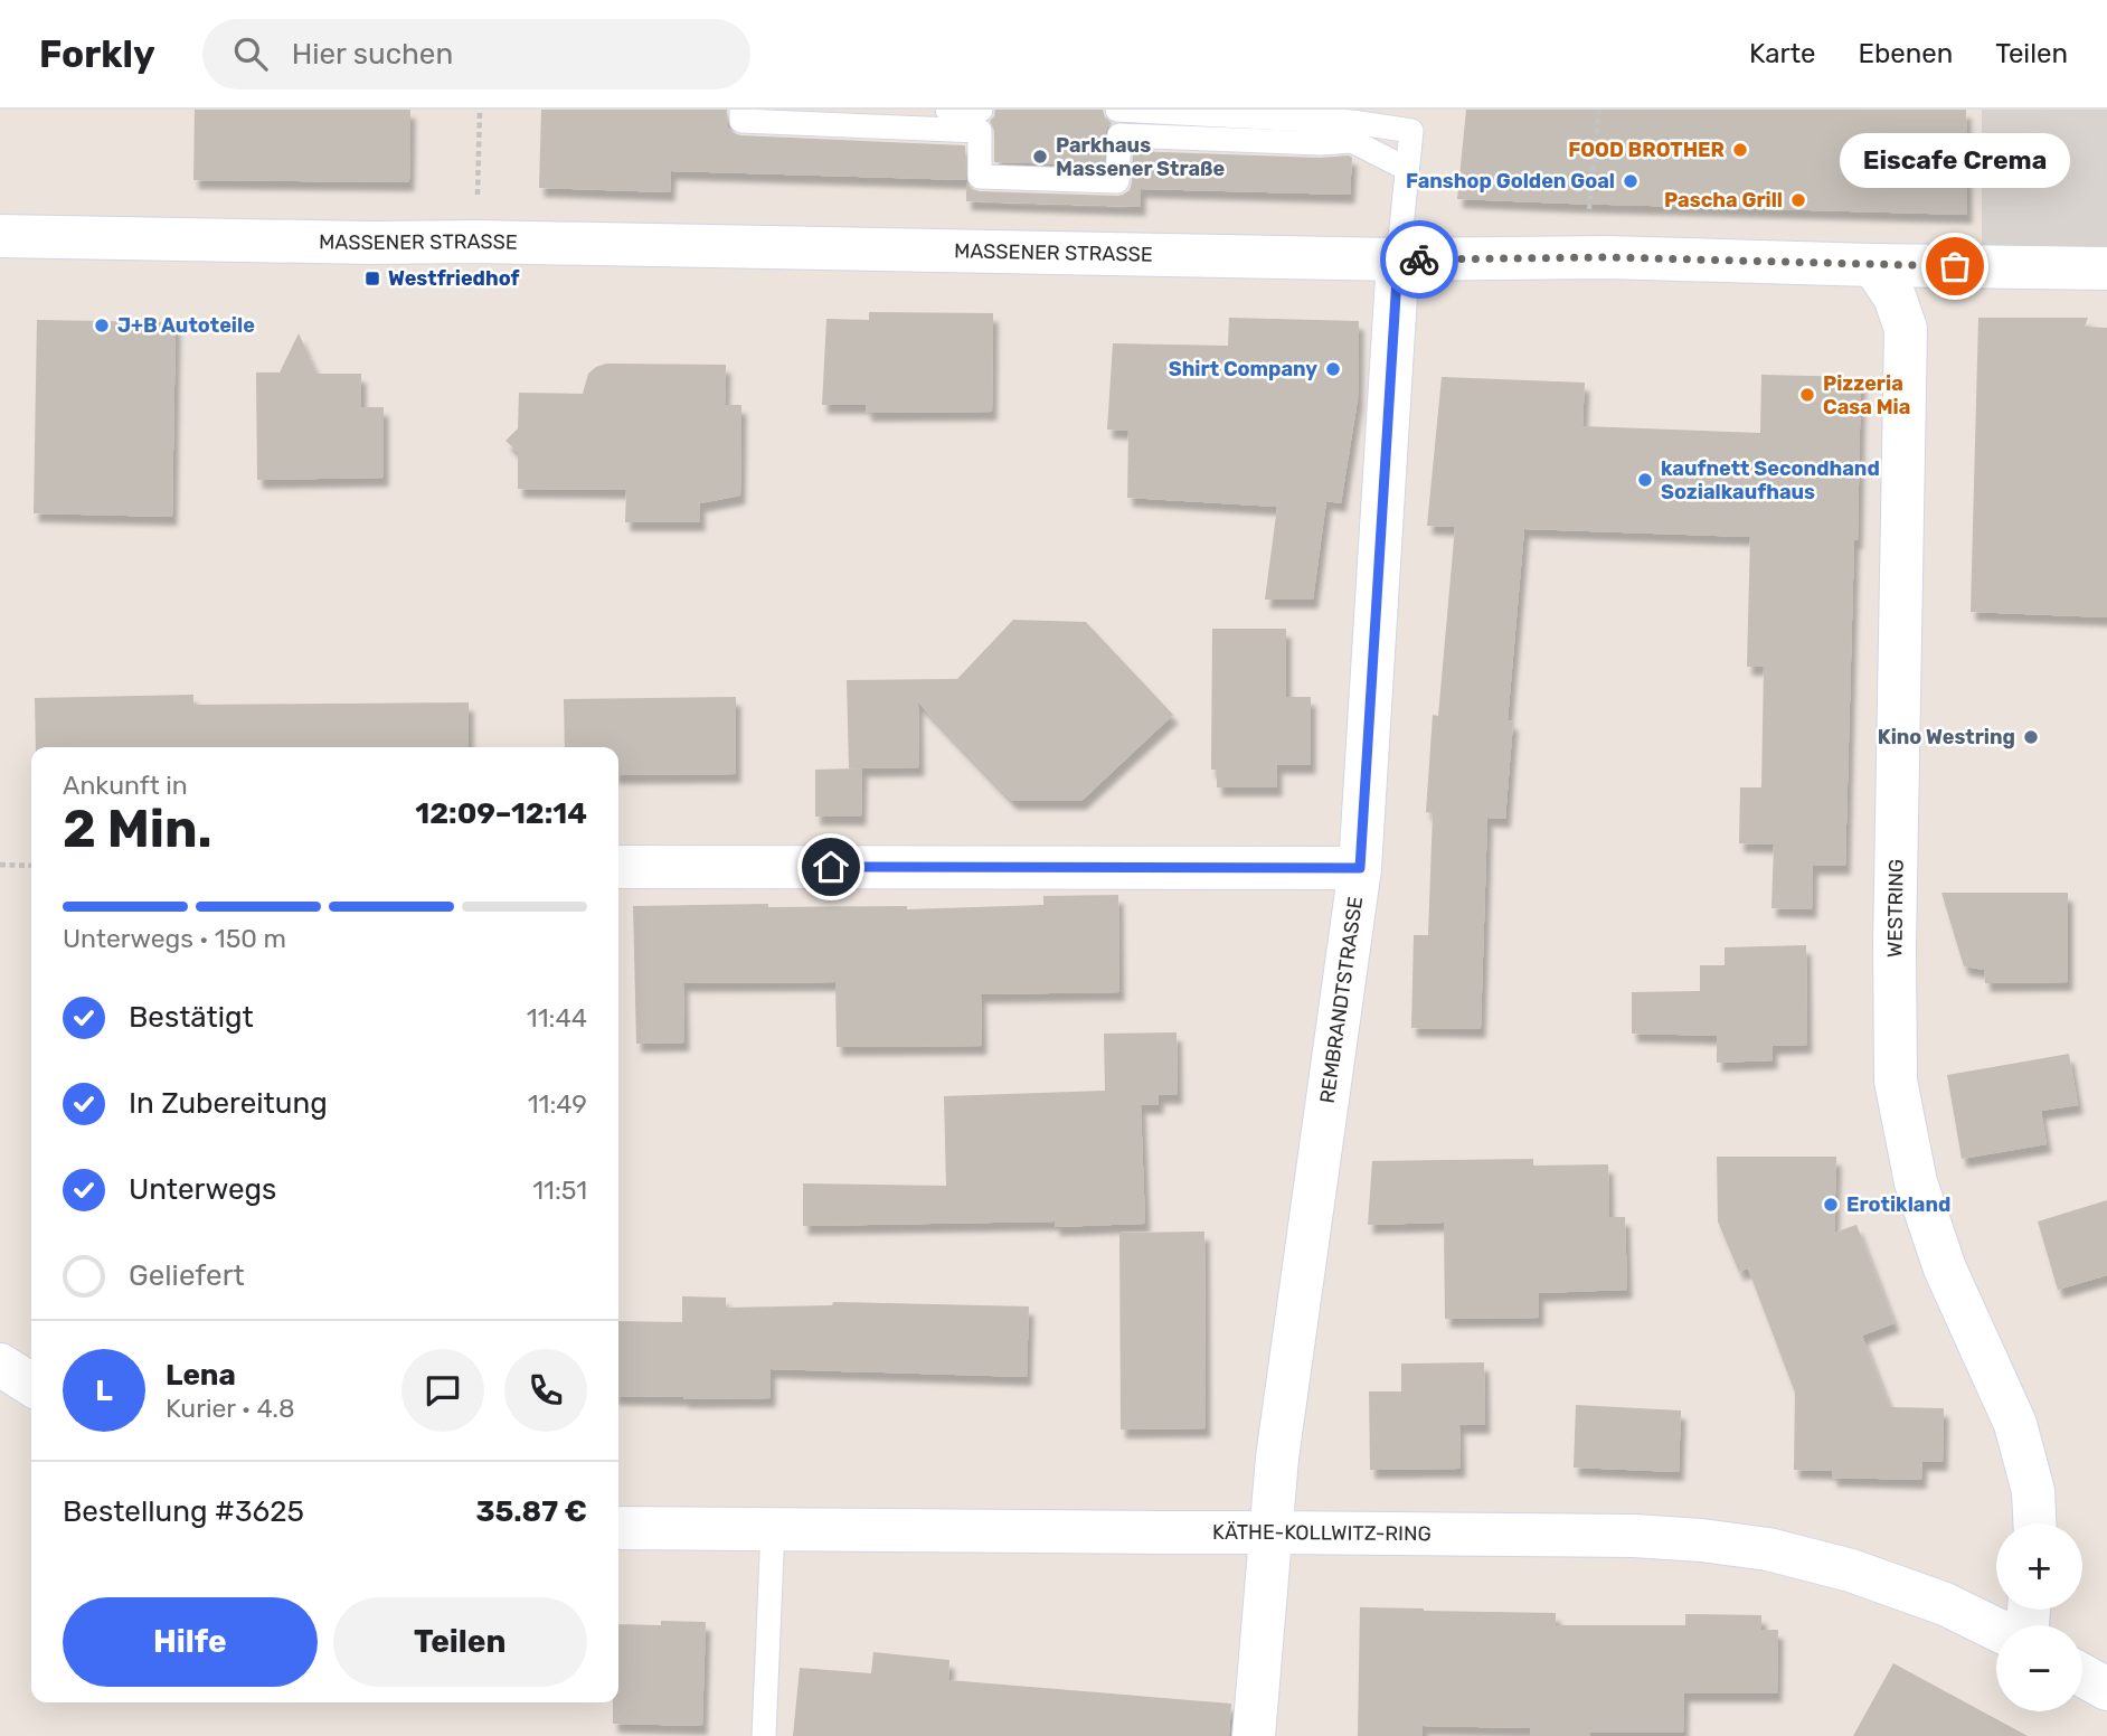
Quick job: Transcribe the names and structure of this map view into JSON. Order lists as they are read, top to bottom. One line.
{"streets":{"street":["MASSENER STRASSE","WESTRING","REMBRANDTSTRASSE","KÄTHE-KOLLWITZ-RING"]},"crossings":[["MASSENER STRASSE","WESTRING"],["MASSENER STRASSE","REMBRANDTSTRASSE"],["REMBRANDTSTRASSE","KÄTHE-KOLLWITZ-RING"]],"places":{"other":["FOOD BROTHER","Parkhaus Massener Straße","Fanshop Golden Goal","Pascha Grill","Eiscafe Crema","J+B Autoteile","Shirt Company","Pizzeria Casa Mia","kaufnett Secondhand Sozialkaufhaus","Kino Westring","Erotikland"],"transit":["Westfriedhof"]},"page":{"header":"Forkly","search":"Hier suchen","nav":["Karte","Ebenen","Teilen"],"bubble":"Eiscafe Crema","heading":["2 Min.","Ankunft in","12:09–12:14"],"panel":["Lena","Kurier · 4.8","Bestellung #3625","35.87 €"],"bar":"Unterwegs · 150 m","list":[["Bestätigt","11:44"],["In Zubereitung","11:49"],["Unterwegs","11:51"],"Geliefert"],"round":"L","map_buttons":["+","−"],"buttons":["Hilfe","Teilen"]}}
